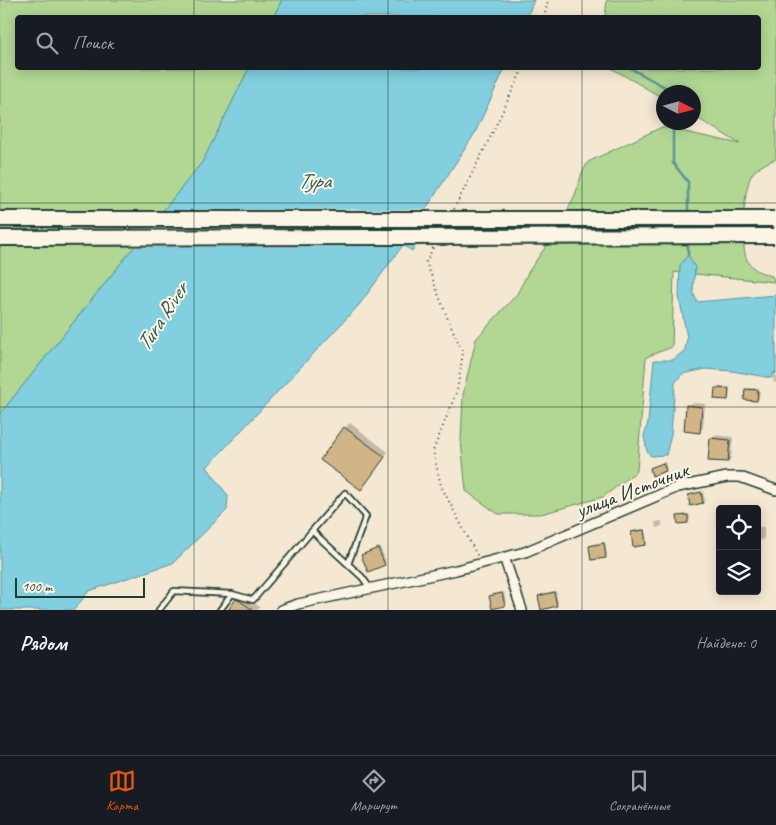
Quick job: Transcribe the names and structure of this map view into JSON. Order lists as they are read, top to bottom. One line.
{"streets":{"street":["улица Источник"]},"water":["Тура","Tura River"],"scale_bar":"100 m","north":"right","page":{"search":"Поиск","scale":"100 m","heading":["Рядом","Найдено: 0"],"nav":["Карта","Маршрут","Сохранённые"]}}
